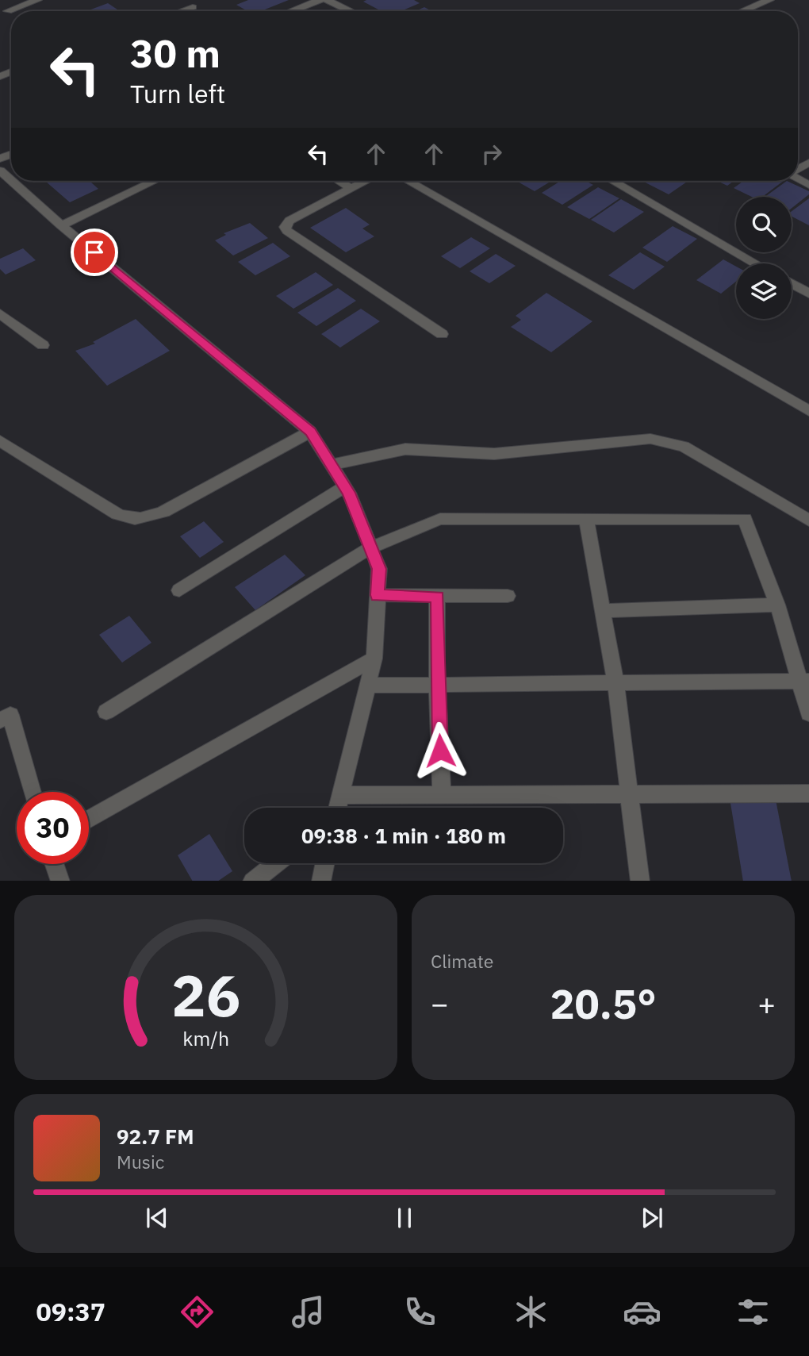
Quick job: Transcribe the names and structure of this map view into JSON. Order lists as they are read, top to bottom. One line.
{"page":{"turn":["30 m","Turn left"],"limit":"30","trip":"09:38 · 1 min · 180 m","tile":"Climate","heat":["−","20.5°","+"],"song":["92.7 FM","Music"],"tabs":"09:37","gauge":["26","km/h"]}}
